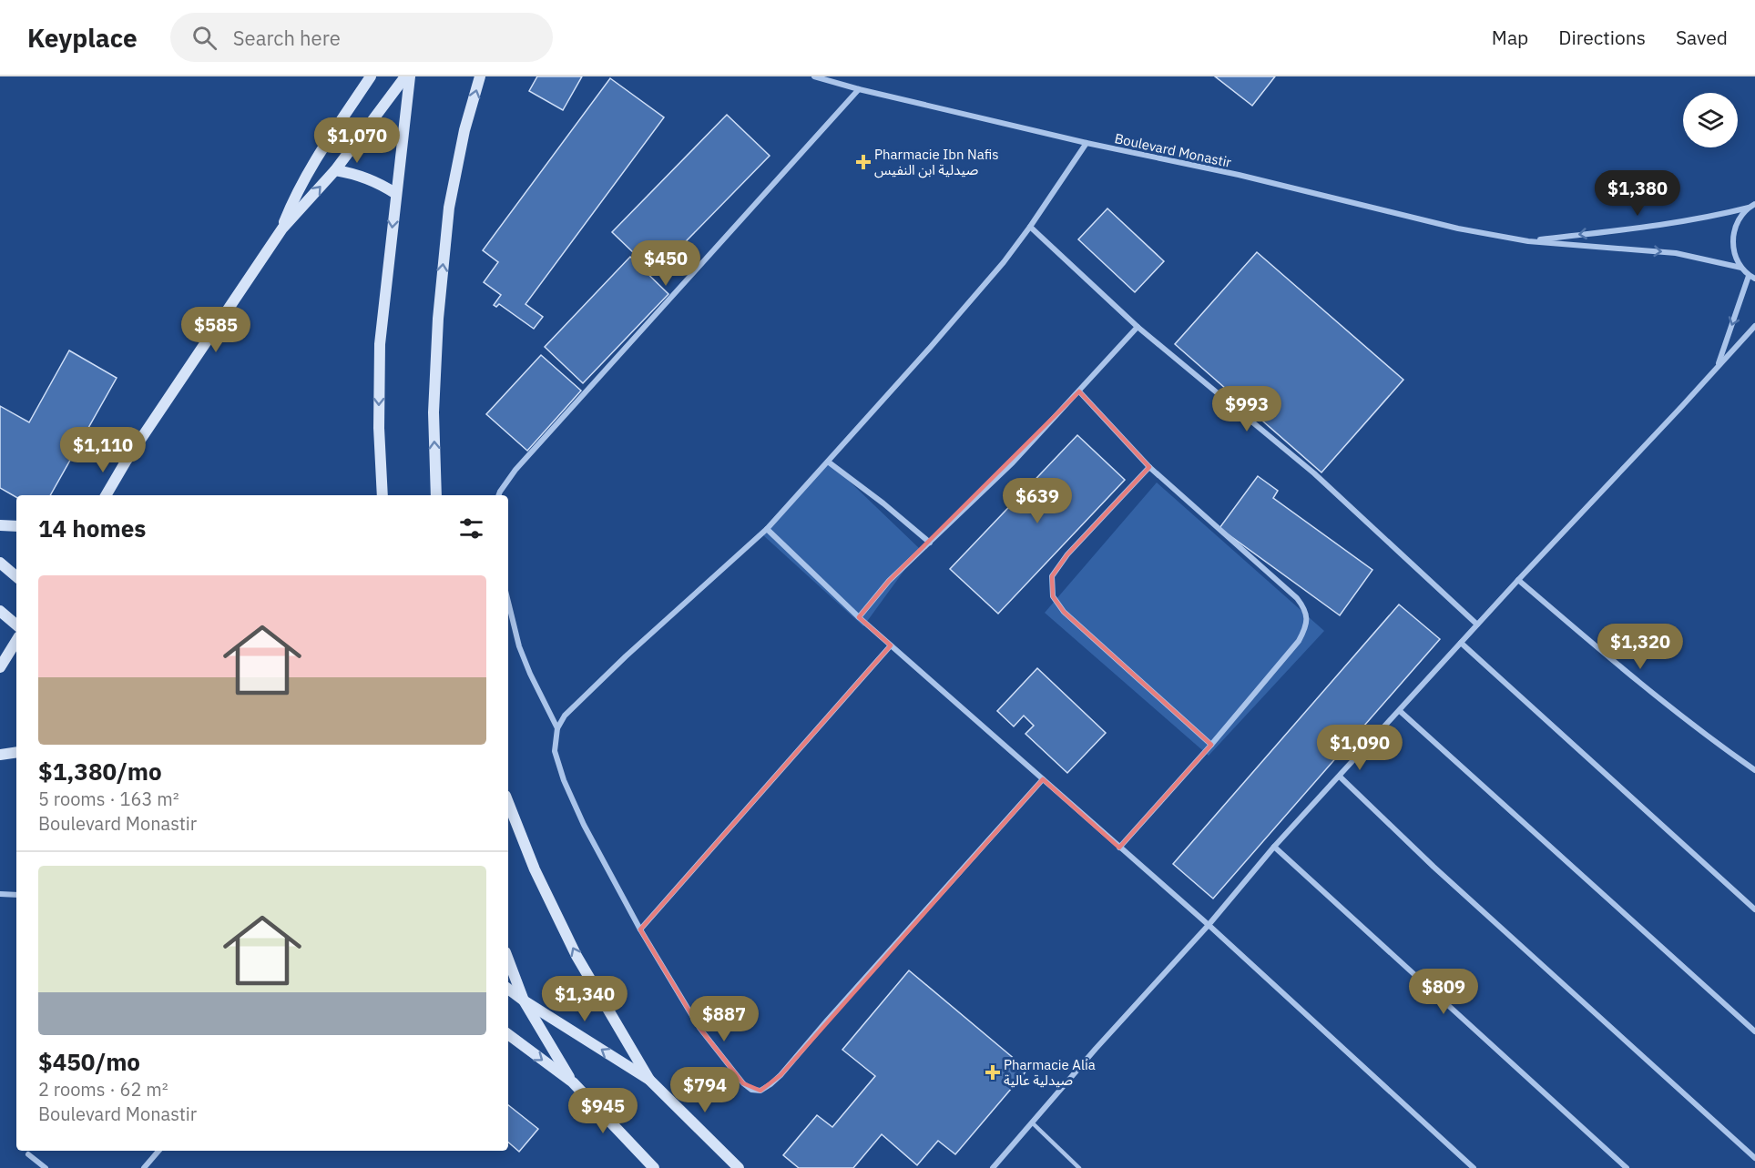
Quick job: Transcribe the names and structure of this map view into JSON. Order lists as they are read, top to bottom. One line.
{"streets":{"street":["Boulevard Monastir"]},"places":{"health":["Pharmacie Ibn Nafis صيدلية ابن النفيس","Pharmacie Alia صيدلية عالية"]},"page":{"header":"Keyplace","search":"Search here","nav":["Map","Directions","Saved"],"price":["$1,070","$1,380","$450","$585","$993","$1,110","$639","$1,320","$1,090","$809","$1,340","$887","$794","$945"],"heading":"14 homes","list":[{"name":"$1,380/mo","note":"5 rooms · 163 m² · Boulevard Monastir"},{"name":"$450/mo","note":"2 rooms · 62 m² · Boulevard Monastir"}]}}
